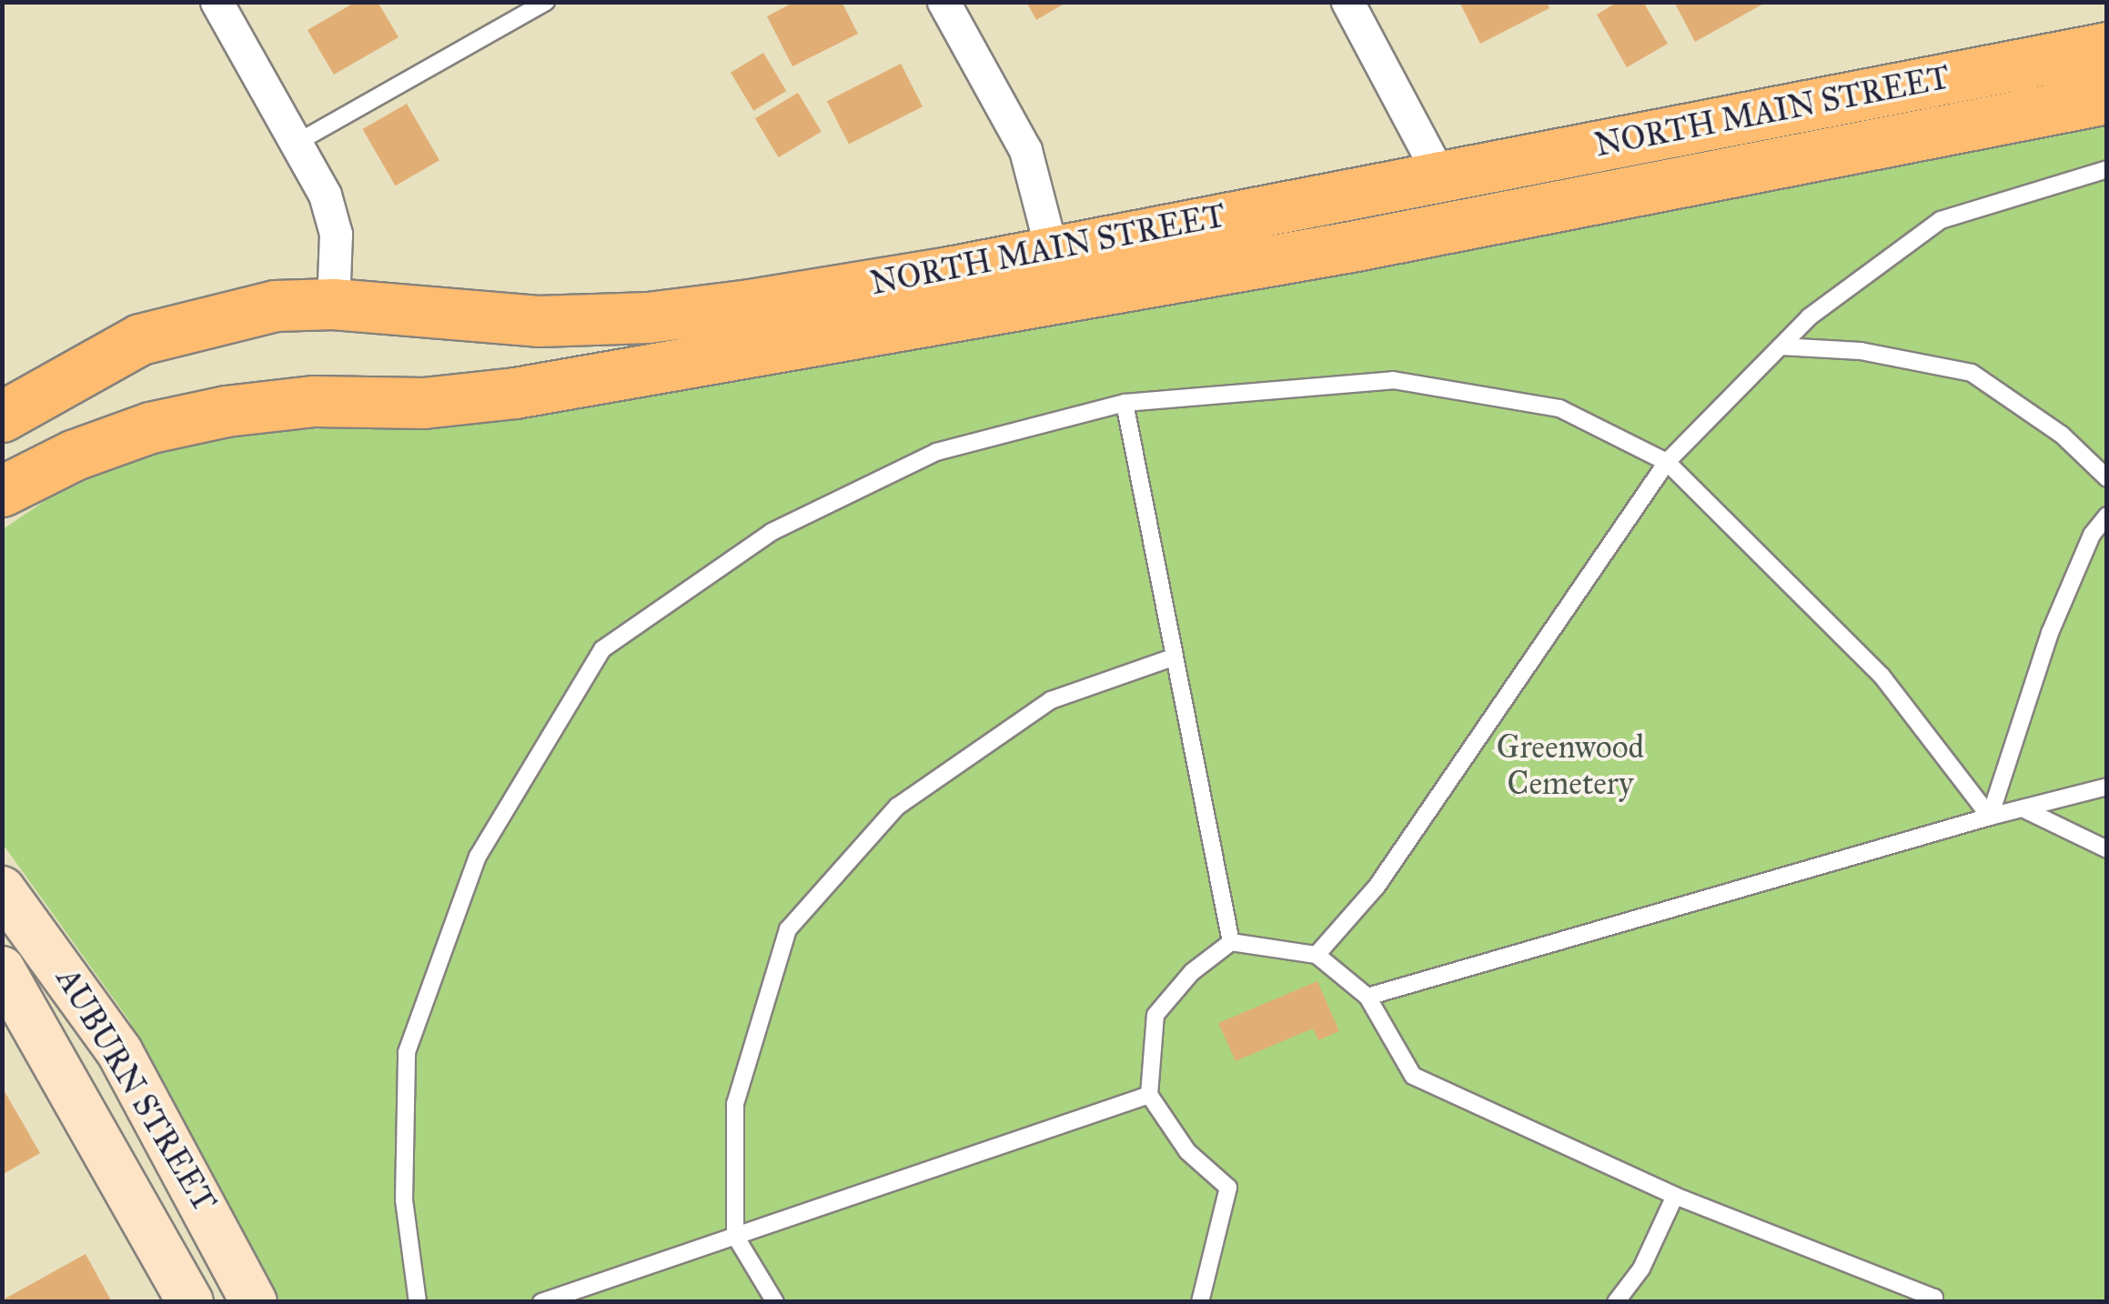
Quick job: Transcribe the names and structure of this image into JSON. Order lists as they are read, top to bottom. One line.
{"streets":{"main road":["NORTH MAIN STREET","AUBURN STREET"]},"parks":["Greenwood Cemetery"]}
